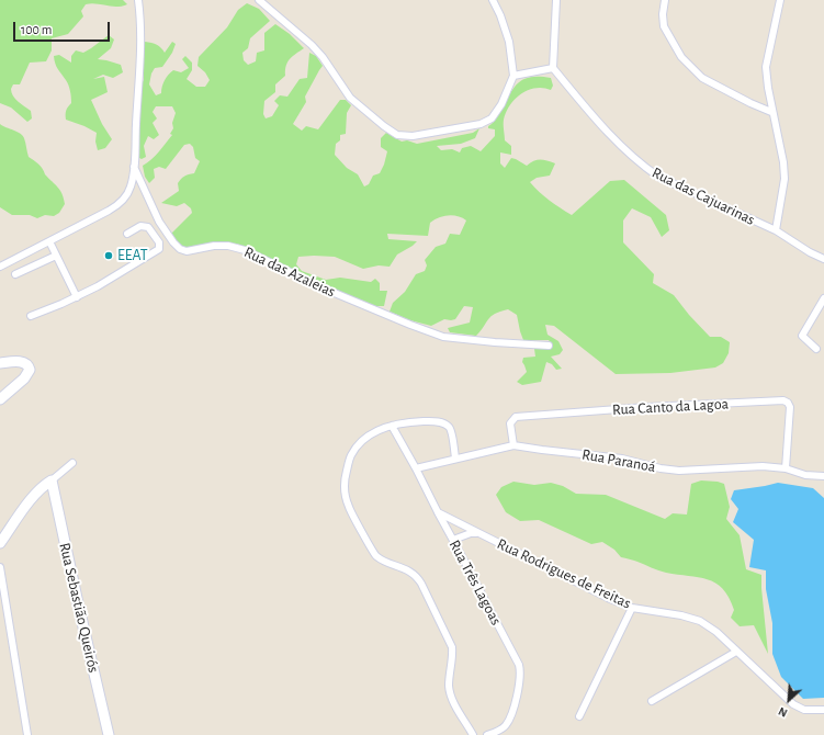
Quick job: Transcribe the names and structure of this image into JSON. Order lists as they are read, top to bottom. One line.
{"streets":{"street":["Rua das Cajuarinas","Rua das Azaleias","Rua Canto da Lagoa","Rua Paranoá","Rua Rodrigues de Freitas","Rua Três Lagoas","Rua Sebastião Queirós"]},"crossings":[["Rua Canto da Lagoa","Rua Paranoá"],["Rua Paranoá","Rua Três Lagoas"],["Rua Rodrigues de Freitas","Rua Três Lagoas"]],"places":["EEAT"],"scale_bar":"100 m","north":"bottom left"}
